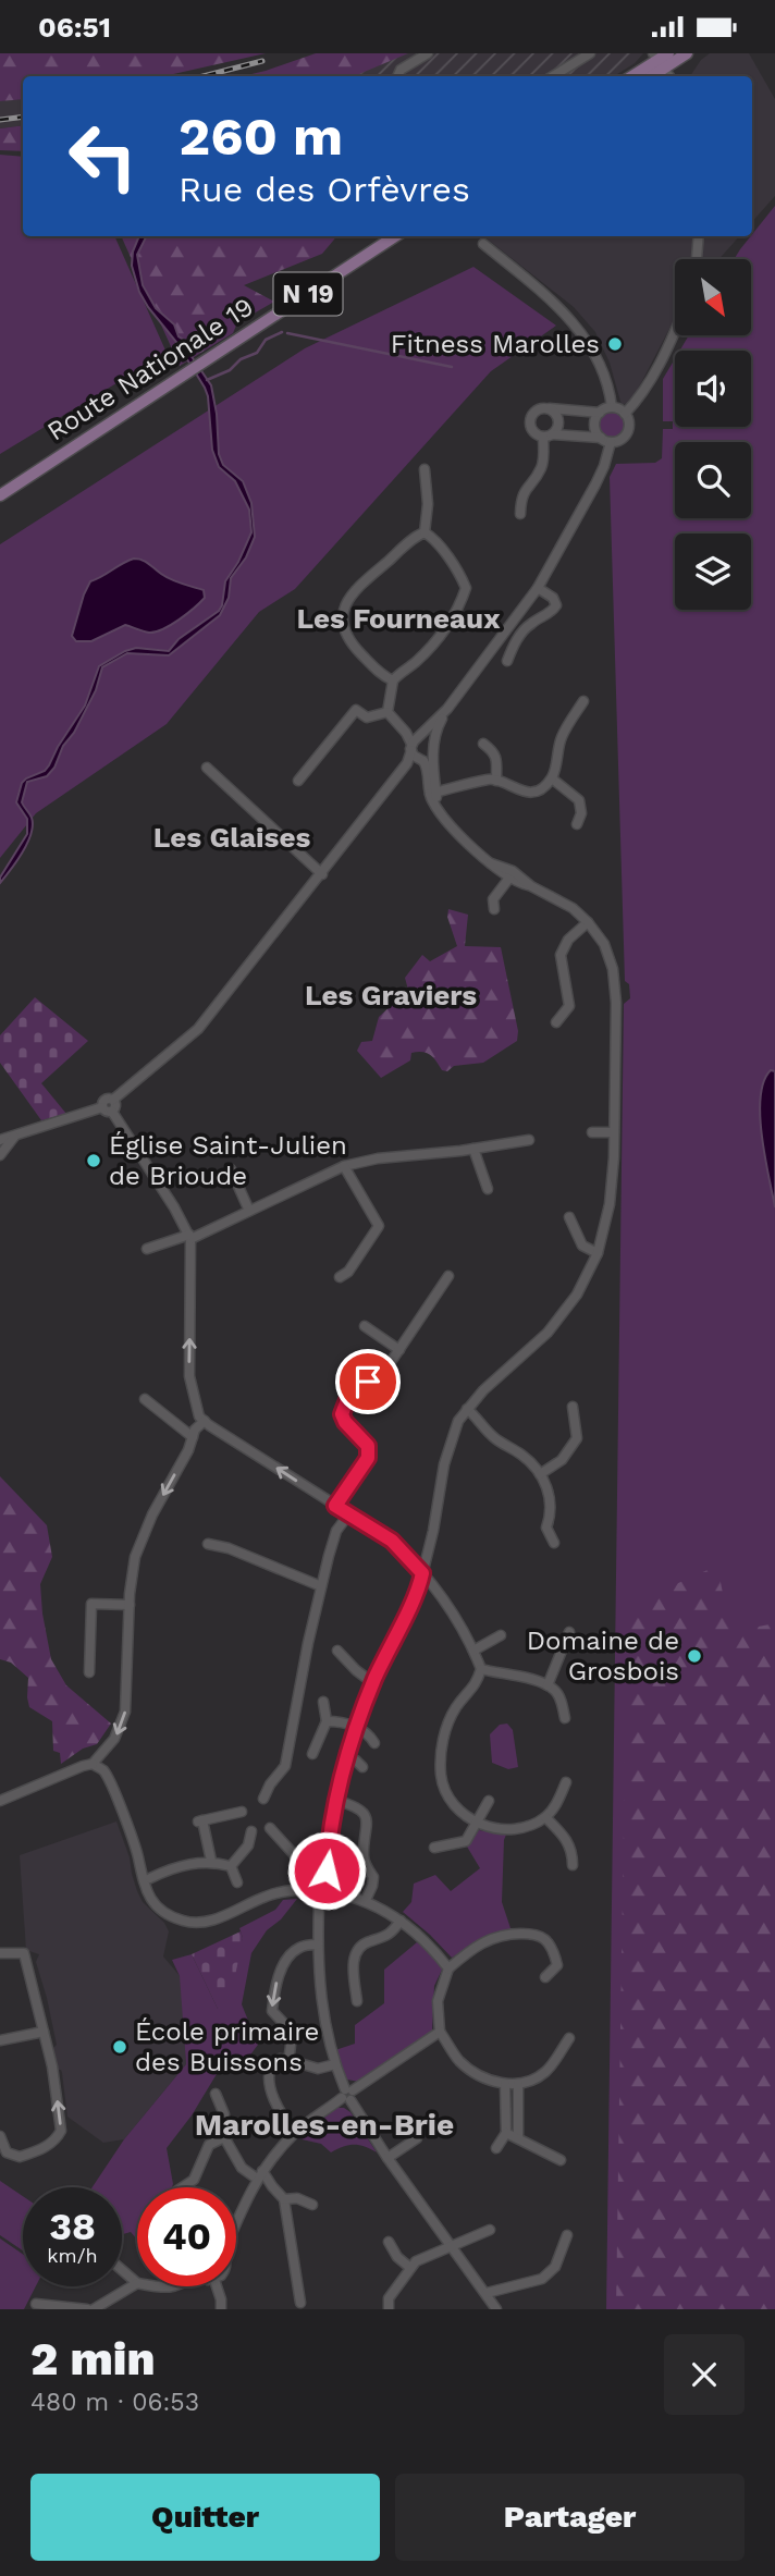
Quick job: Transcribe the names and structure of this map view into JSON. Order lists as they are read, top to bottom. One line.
{"streets":{"main road":["N 19","Route Nationale 19"]},"districts":["Les Fourneaux","Les Glaises","Les Graviers","Marolles-en-Brie"],"places":["Fitness Marolles","Église Saint-Julien de Brioude","Domaine de Grosbois","École primaire des Buissons"],"north":"bottom right","page":{"status":"06:51","turn":["260 m","Rue des Orfèvres"],"speed":"38 km/h","limit":"40","heading":["2 min","480 m · 06:53"],"buttons":["Quitter","Partager"]}}
